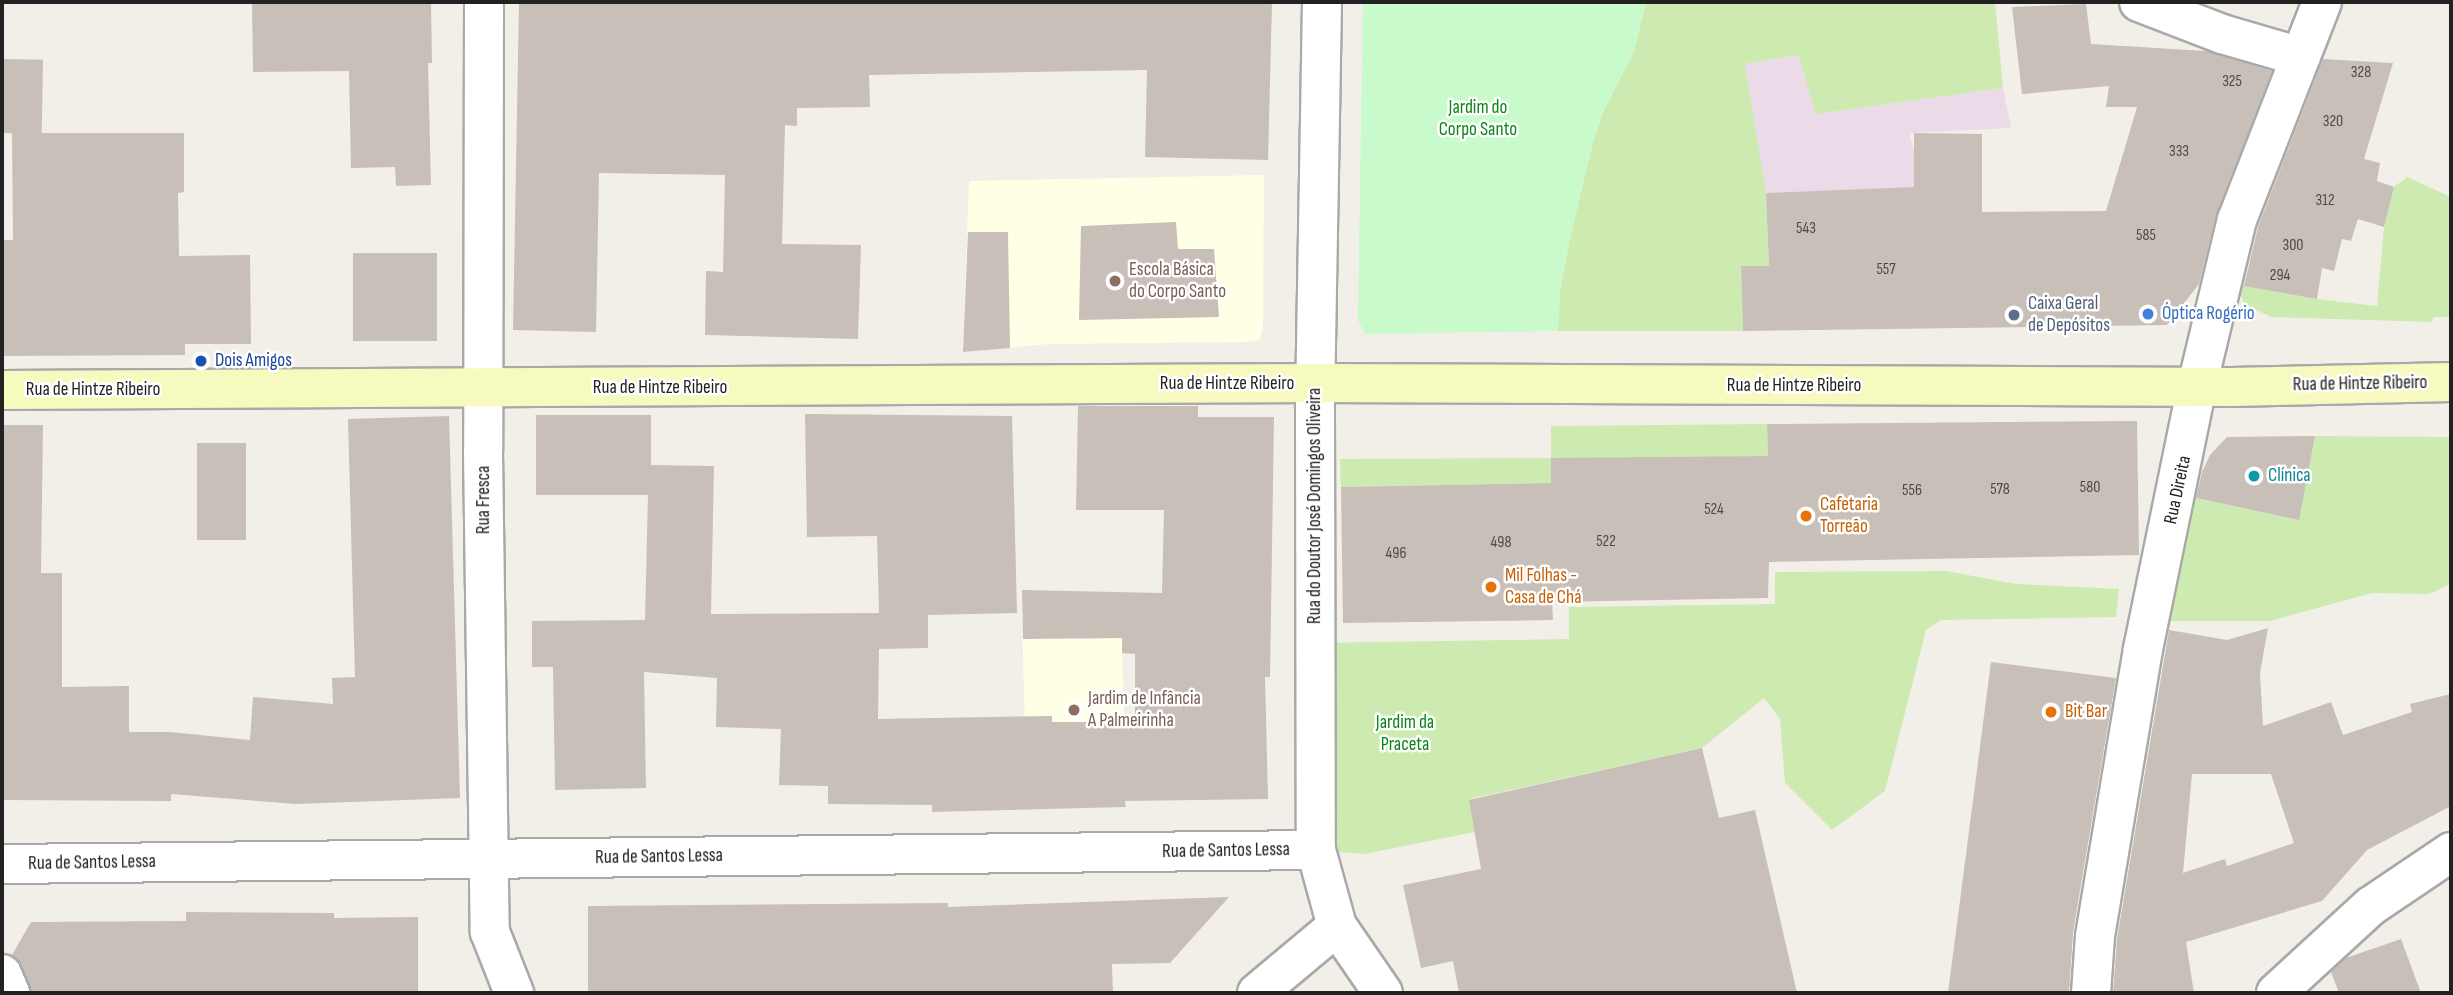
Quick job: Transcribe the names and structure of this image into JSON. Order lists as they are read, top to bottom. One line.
{"streets":{"street":["Rua de Hintze Ribeiro","Rua Direita","Rua Fresca","Rua do Doutor José Domingos Oliveira","Rua de Santos Lessa"]},"crossings":[["Rua de Hintze Ribeiro","Rua Direita"],["Rua de Hintze Ribeiro","Rua Fresca"],["Rua de Hintze Ribeiro","Rua do Doutor José Domingos Oliveira"],["Rua Fresca","Rua de Santos Lessa"],["Rua do Doutor José Domingos Oliveira","Rua de Santos Lessa"]],"parks":["Jardim do Corpo Santo","Jardim da Praceta"],"places":["Escola Básica do Corpo Santo","Óptica Rogério","Caixa Geral de Depósitos","Dois Amigos","Clínica","Cafetaria Torreão","Mil Folhas - Casa de Chá","Jardim de Infância A Palmeirinha","Bit Bar"],"house_numbers":["328","325","320","333","312","543","585","300","557","294","580","578","556","524","522","498","496"]}
